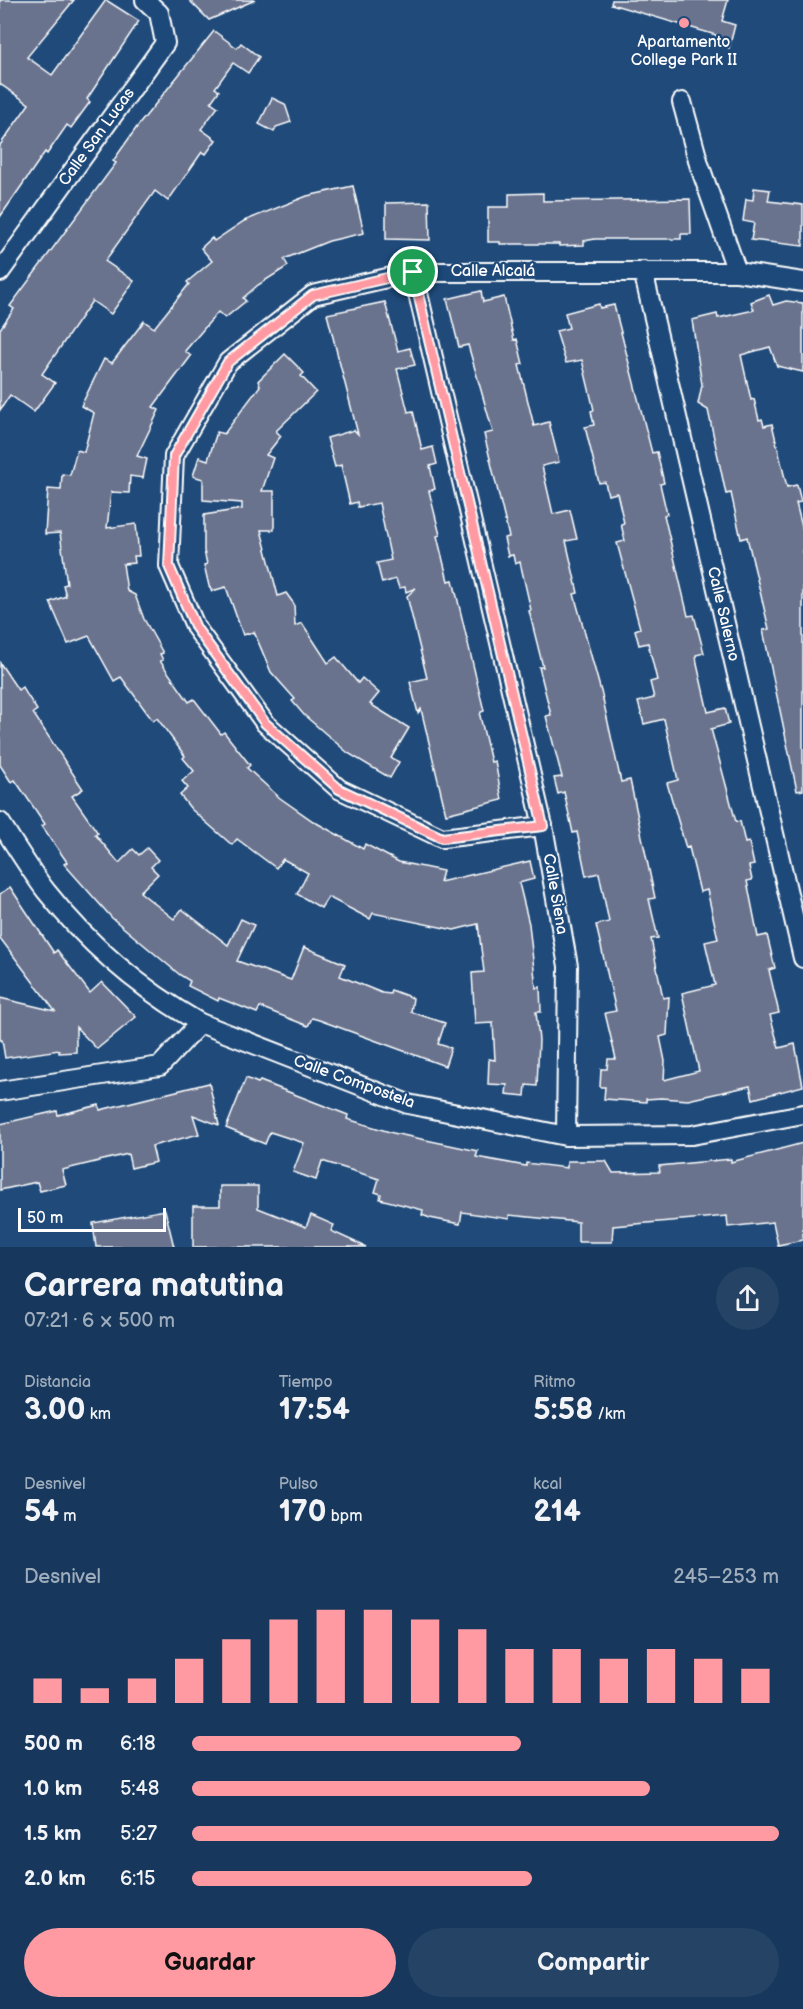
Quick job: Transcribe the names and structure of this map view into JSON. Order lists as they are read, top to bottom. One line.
{"streets":{"street":["Calle San Lucas","Calle Alcalá","Calle Salerno","Calle Siena","Calle Compostela"]},"crossings":[["Calle Alcalá","Calle Salerno"],["Calle Alcalá","Calle Siena"],["Calle Siena","Calle Compostela"]],"places":["Apartamento College Park II"],"scale_bar":"50 m","page":{"scale":"50 m","heading":["Carrera matutina","07:21 · 6 × 500 m"],"stats":[["Distancia","3.00 km"],["Tiempo","17:54"],["Ritmo","5:58 /km"],["Desnivel","54 m"],["Pulso","170 bpm"],["kcal","214"]],"chart":["Desnivel","245–253 m"],"list":[{"name":"500 m","note":"6:18"},{"name":"1.0 km","note":"5:48"},{"name":"1.5 km","note":"5:27"},{"name":"2.0 km","note":"6:15"}],"buttons":["Guardar","Compartir"]}}
